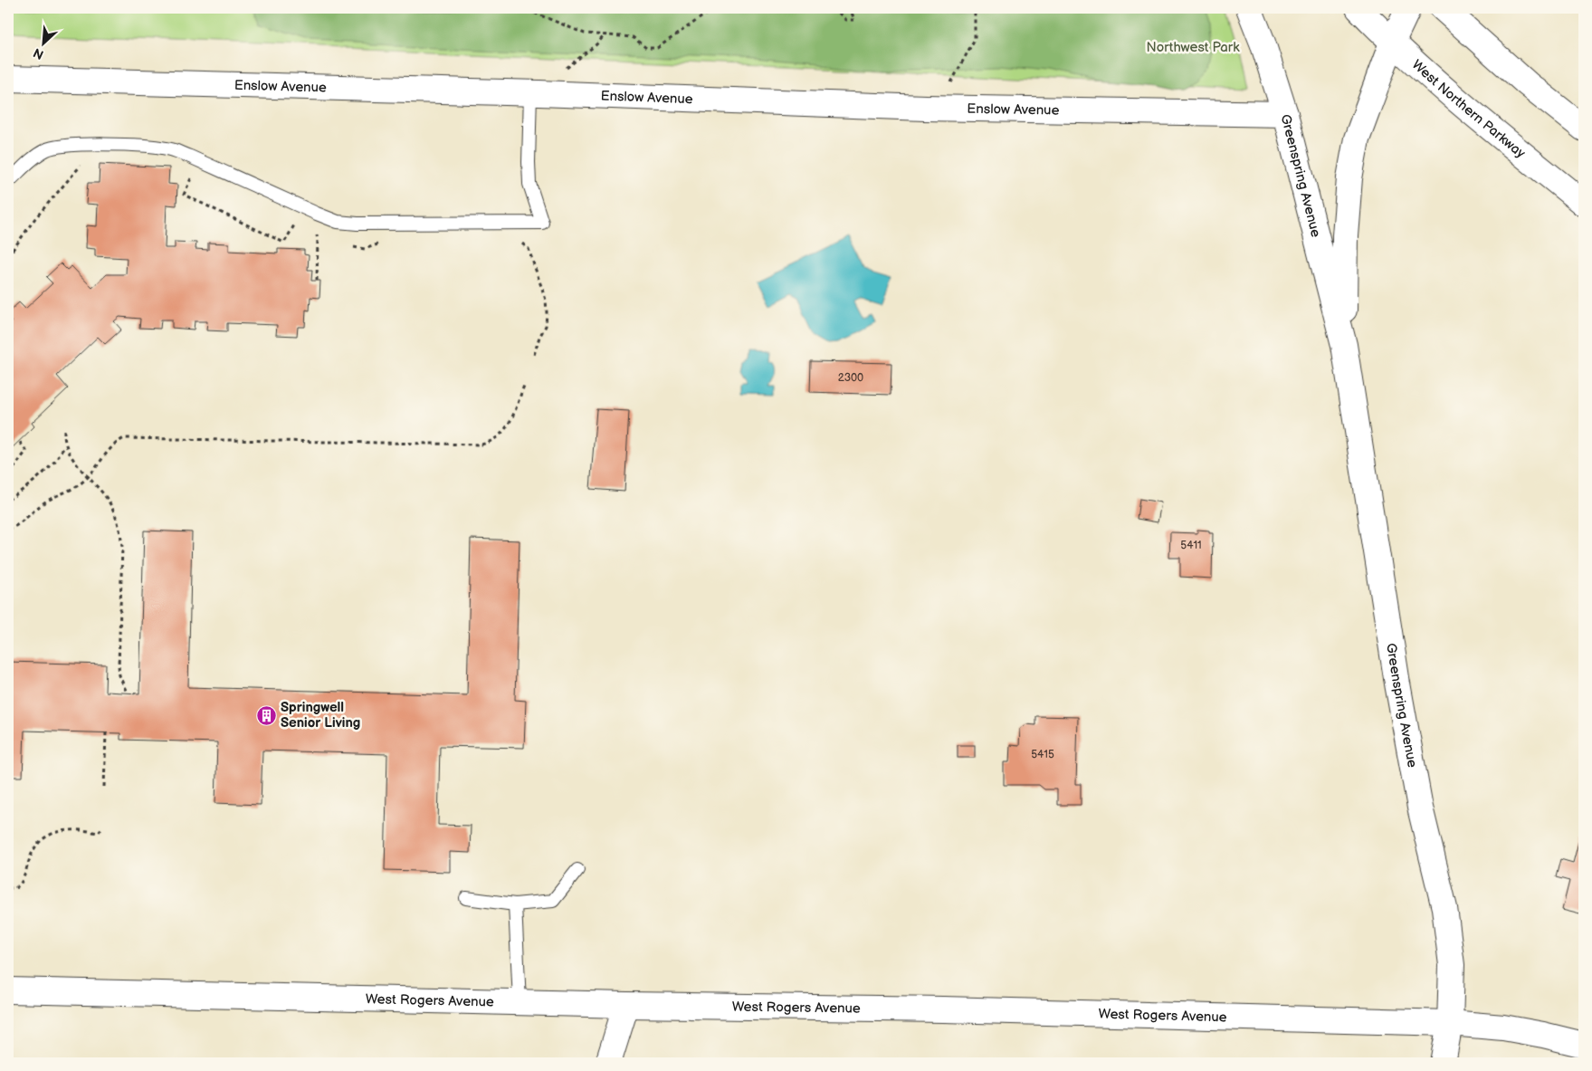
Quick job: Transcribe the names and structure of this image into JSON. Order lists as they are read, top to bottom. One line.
{"streets":{"street":["Enslow Avenue","West Northern Parkway","Greenspring Avenue","West Rogers Avenue"]},"crossings":[["Enslow Avenue","Greenspring Avenue"],["West Northern Parkway","Greenspring Avenue"],["Greenspring Avenue","West Rogers Avenue"]],"parks":["Northwest Park"],"places":{"building":["Springwell Senior Living"]},"house_numbers":["2300","5411","5415"],"north":"bottom left"}
